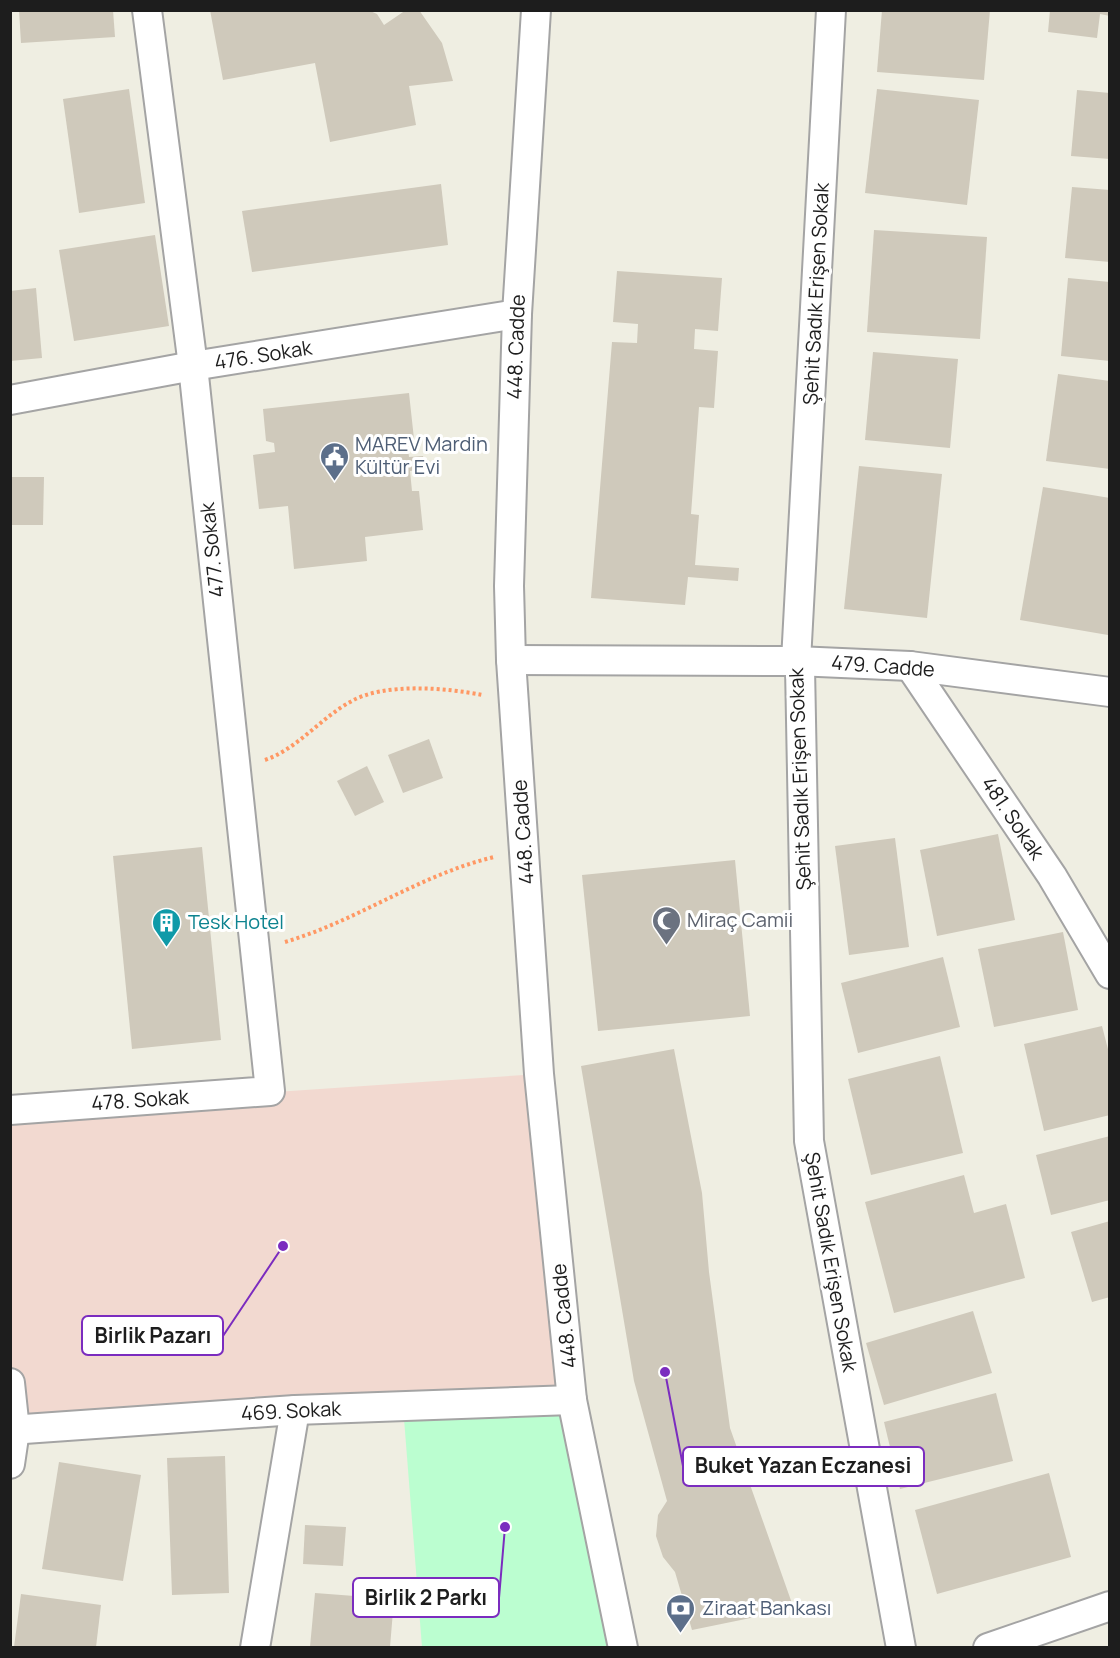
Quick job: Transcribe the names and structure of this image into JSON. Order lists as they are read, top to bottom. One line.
{"streets":{"street":["Şehit Sadık Erişen Sokak","448. Cadde","476. Sokak","477. Sokak","479. Cadde","481. Sokak","478. Sokak","469. Sokak"]},"crossings":[["Şehit Sadık Erişen Sokak","479. Cadde"],["448. Cadde","476. Sokak"],["448. Cadde","479. Cadde"],["448. Cadde","469. Sokak"],["476. Sokak","477. Sokak"],["477. Sokak","478. Sokak"],["479. Cadde","481. Sokak"]],"places":{"public building":["MAREV Mardin Kültür Evi"],"mosque":["Miraç Camii"],"building":["Tesk Hotel"],"other":["Birlik Pazarı","Buket Yazan Eczanesi","Birlik 2 Parkı"],"bank":["Ziraat Bankası"]}}
